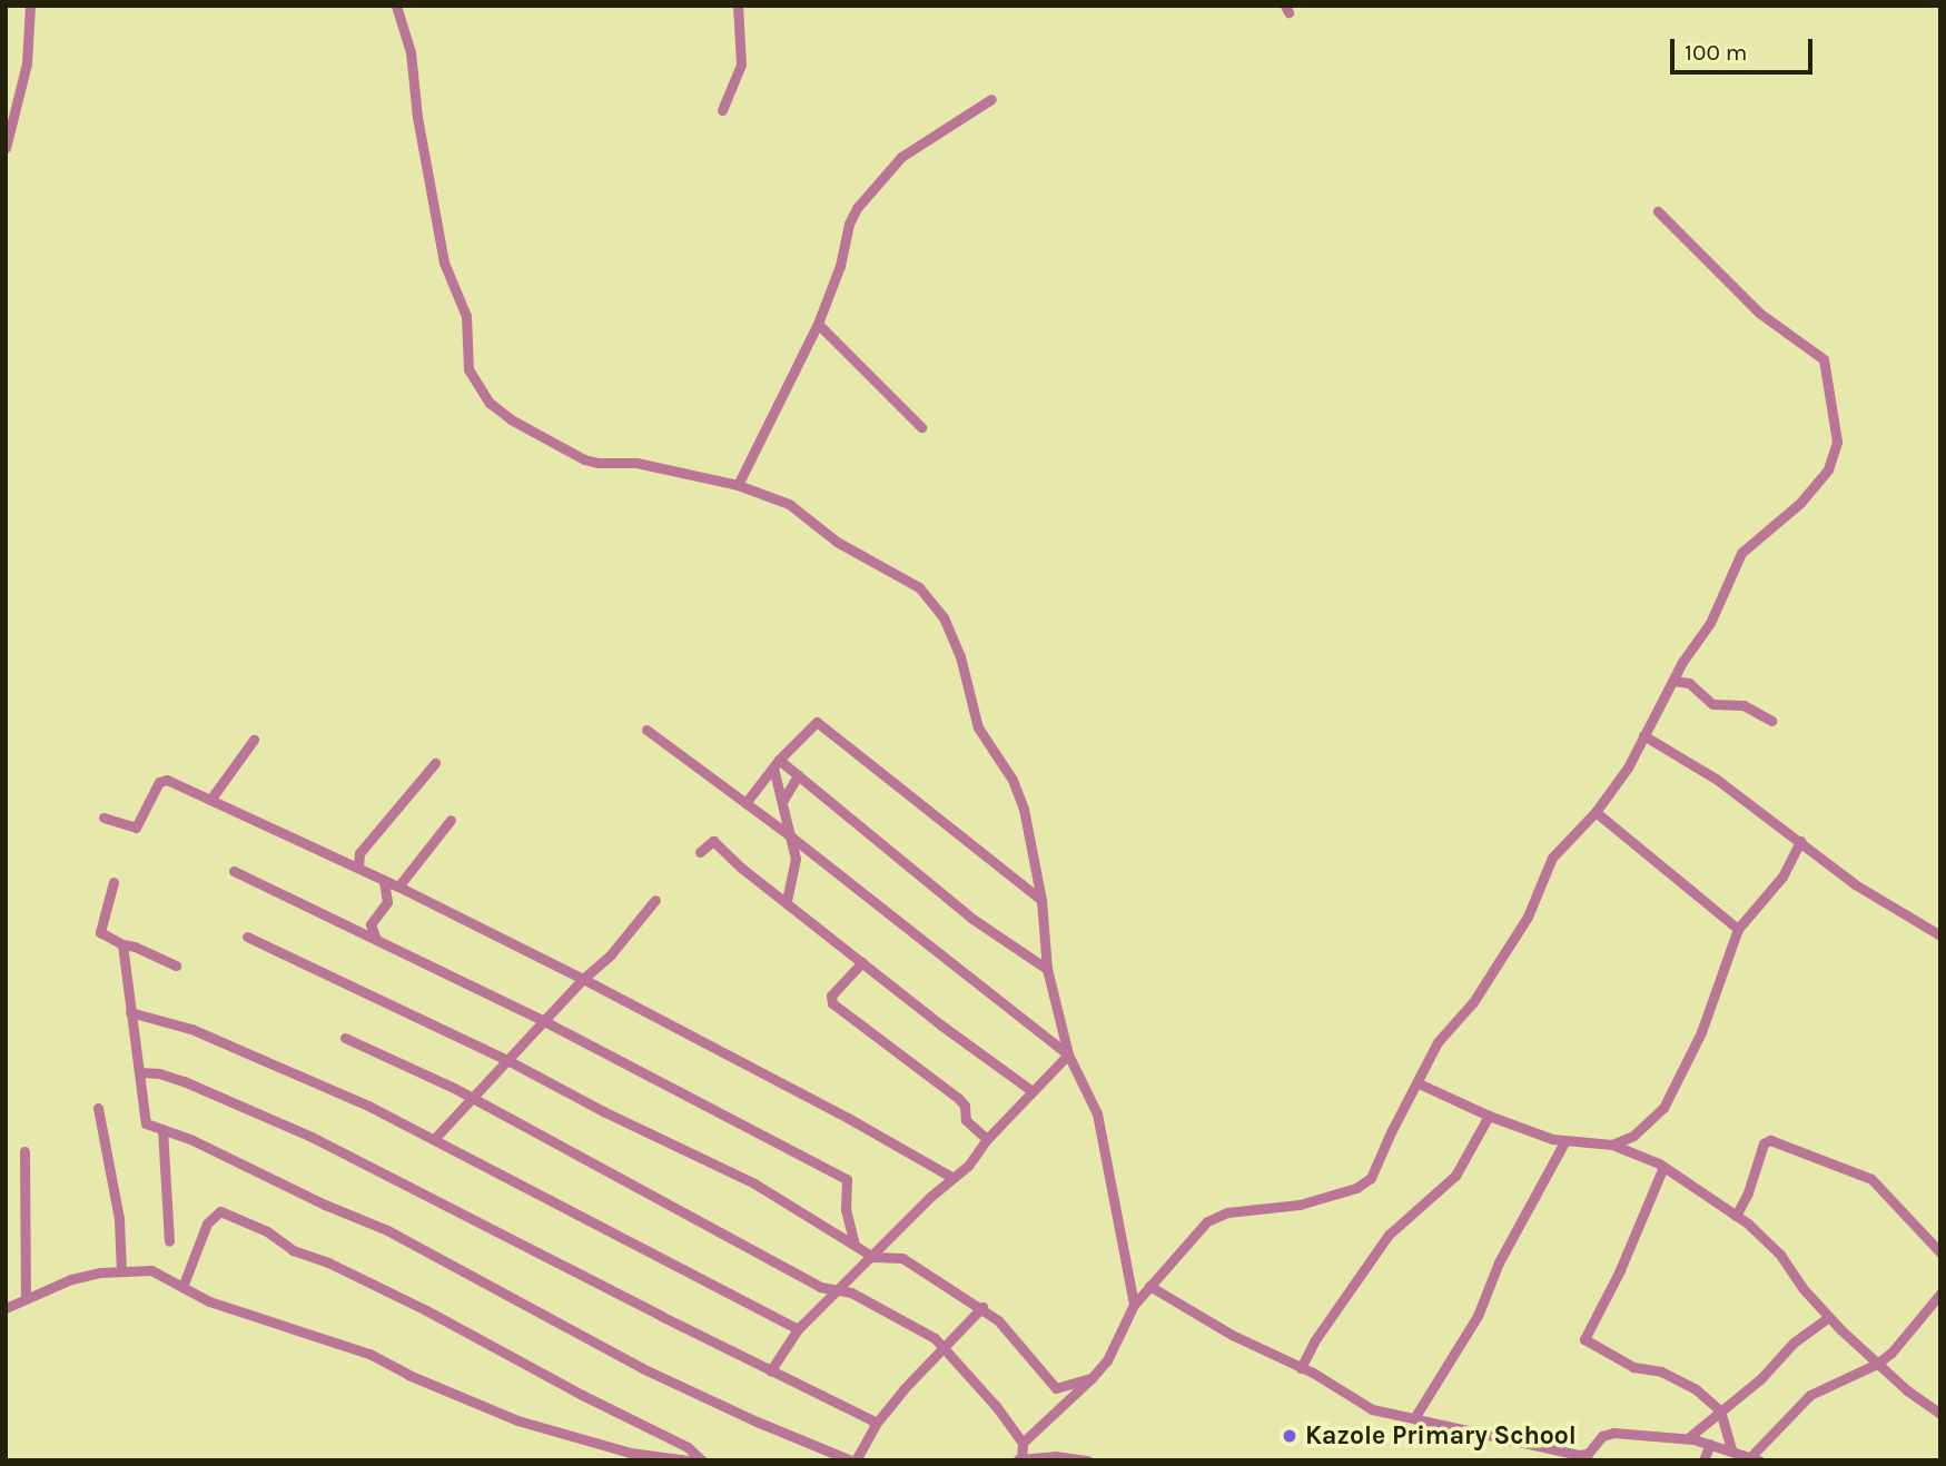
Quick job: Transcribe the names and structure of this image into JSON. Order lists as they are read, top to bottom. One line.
{"places":["Kazole Primary School"],"scale_bar":"100 m"}
